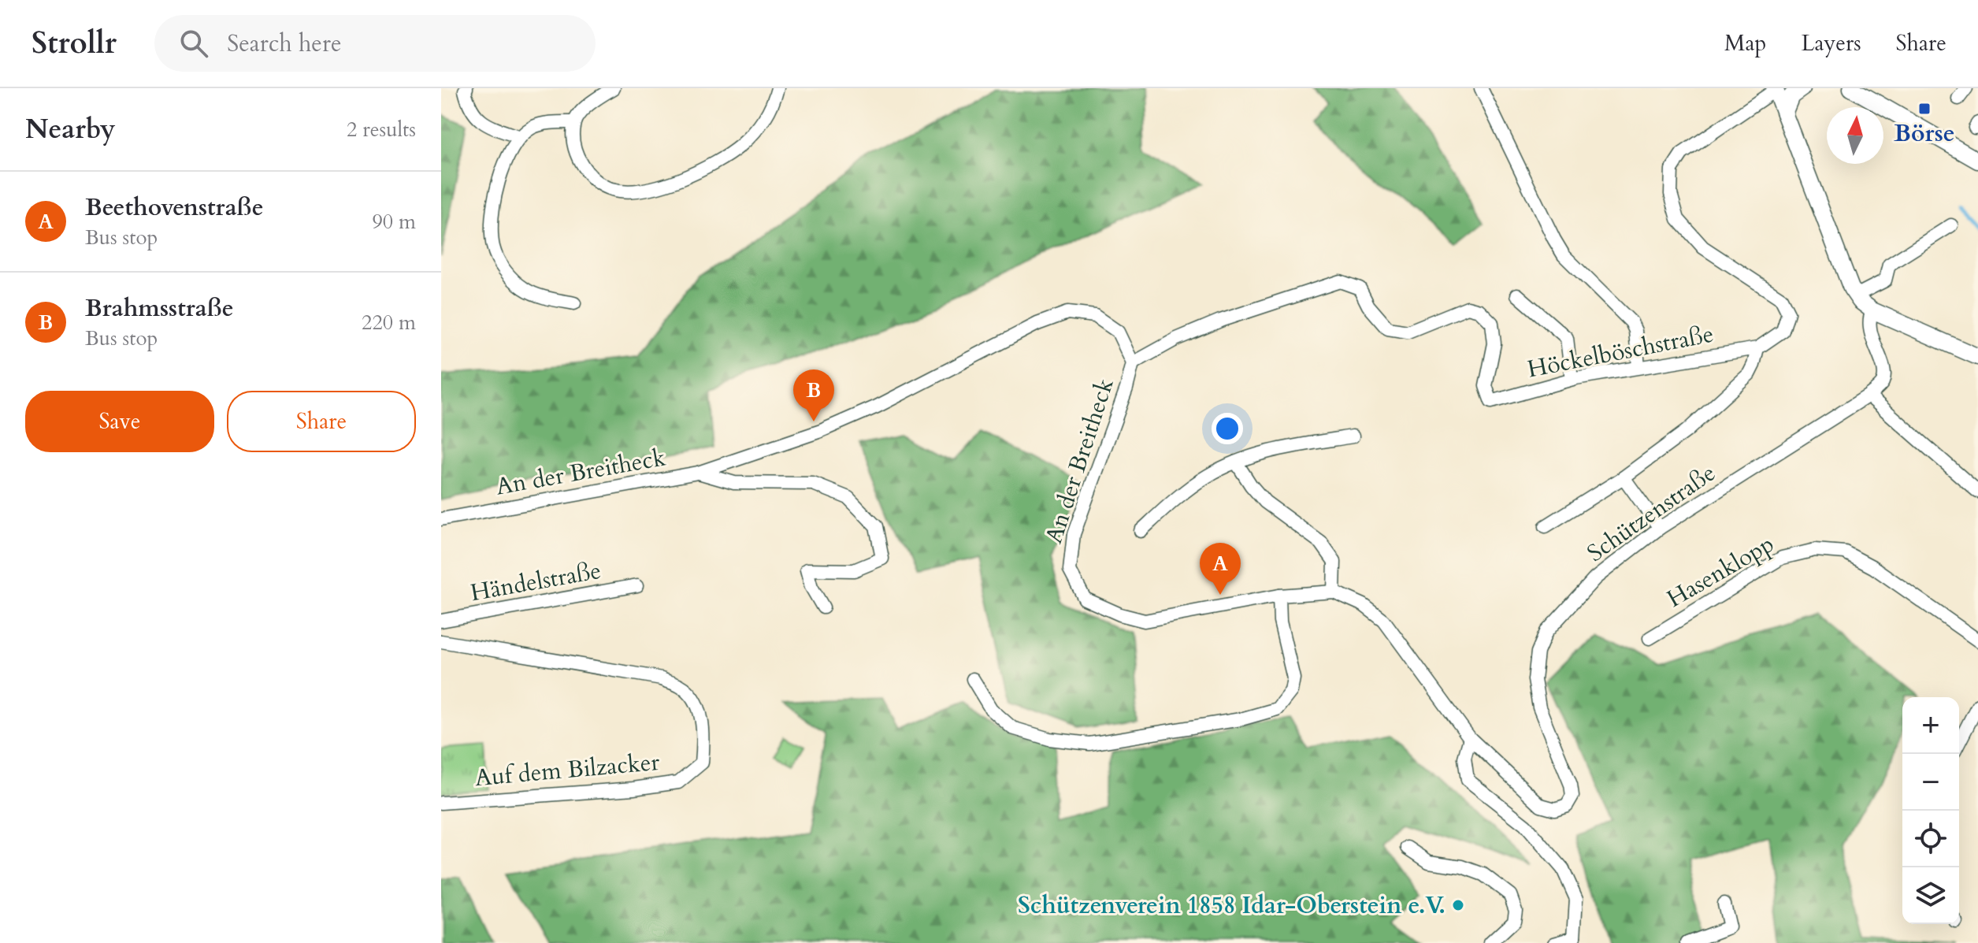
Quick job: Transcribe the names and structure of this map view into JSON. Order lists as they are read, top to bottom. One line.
{"streets":{"street":["Höckelböschstraße","An der Breitheck","Schützenstraße","Hasenklopp","Händelstraße","Auf dem Bilzacker"]},"crossings":[["Höckelböschstraße","An der Breitheck"],["An der Breitheck","Schützenstraße"]],"places":{"transit":["Börse"],"other":["Schützenverein 1858 Idar-Oberstein e.V."]},"north":"top","page":{"header":"Strollr","search":"Search here","nav":["Map","Layers","Share"],"heading":["Nearby","2 results"],"list":[{"mark":"A","name":"Beethovenstraße","note":"Bus stop","value":"90 m"},{"mark":"B","name":"Brahmsstraße","note":"Bus stop","value":"220 m"}],"pins":["B","A"],"buttons":["Save","Share"],"map_buttons":["+","−"]}}
